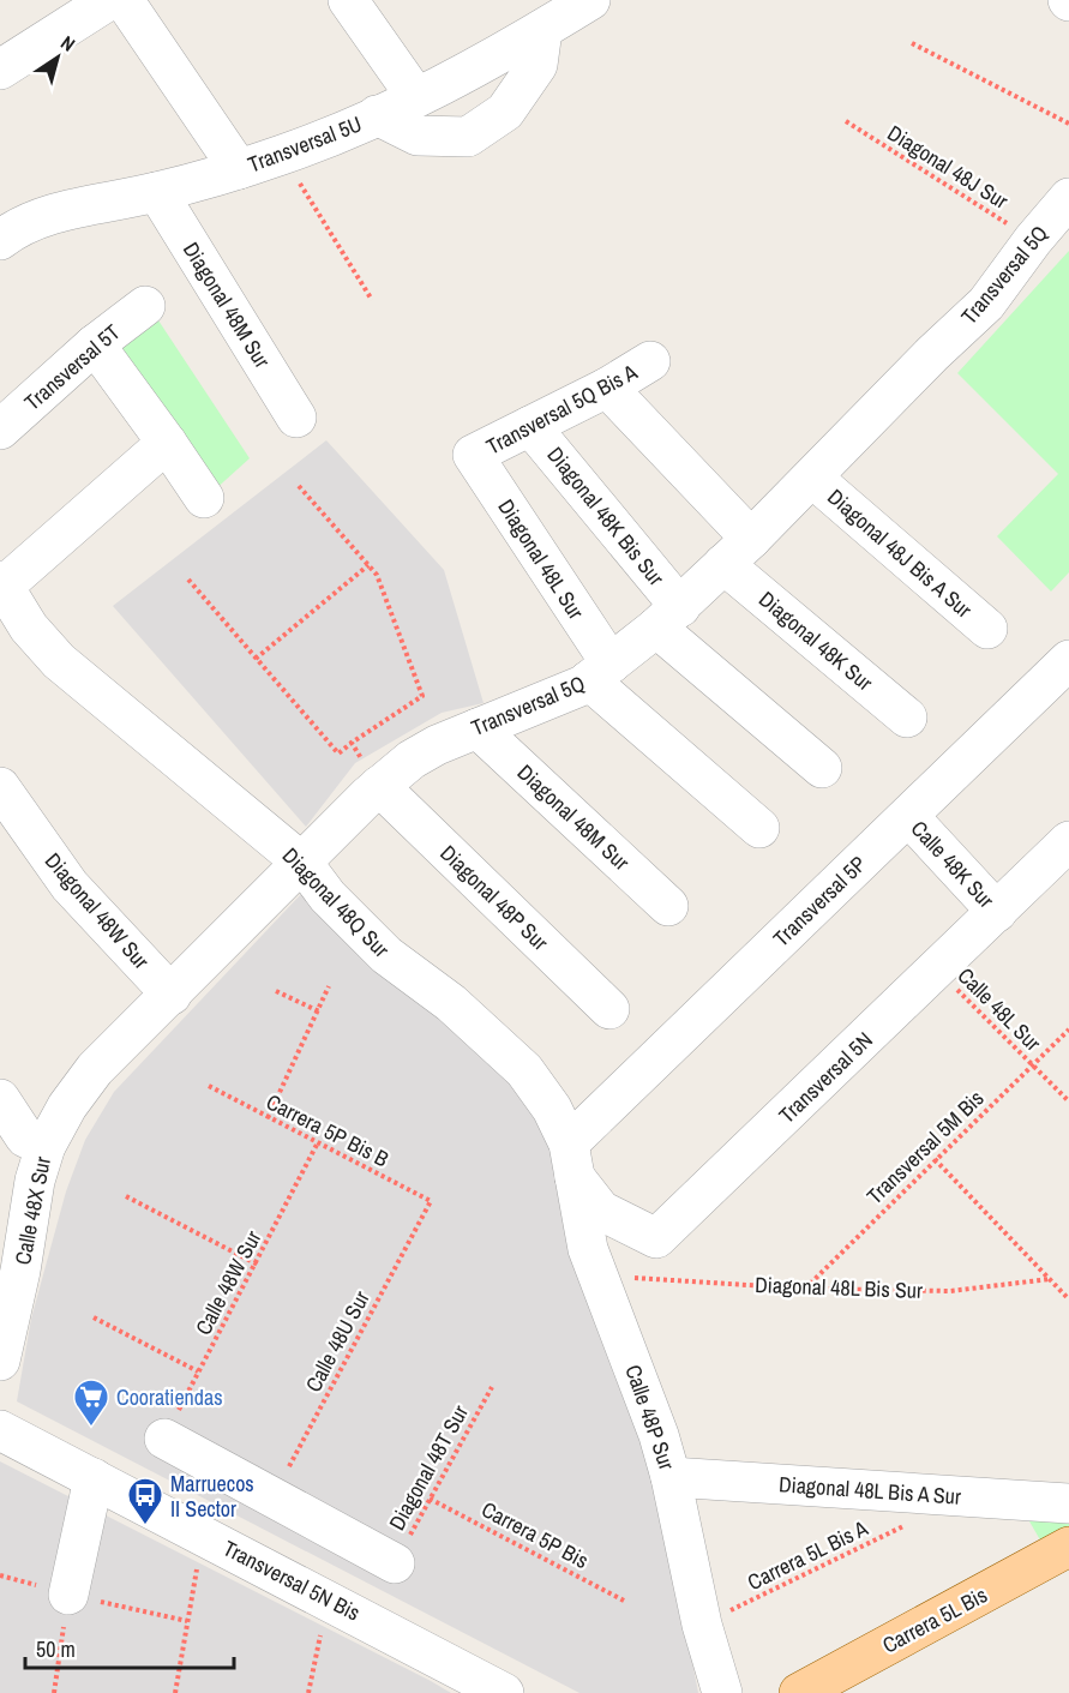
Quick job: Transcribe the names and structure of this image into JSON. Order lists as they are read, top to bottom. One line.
{"streets":{"main road":["Carrera 5L Bis"],"street":["Transversal 5U","Transversal 5Q","Diagonal 48M Sur","Transversal 5T","Transversal 5Q Bis A","Diagonal 48K Bis Sur","Diagonal 48J Bis A Sur","Diagonal 48L Sur","Diagonal 48K Sur","Calle 48K Sur","Diagonal 48P Sur","Transversal 5P","Diagonal 48Q Sur","Diagonal 48W Sur","Transversal 5N","Calle 48X Sur","Calle 48P Sur","Diagonal 48L Bis A Sur","Transversal 5N Bis"],"path":["Diagonal 48J Sur","Calle 48L Sur","Carrera 5P Bis B","Transversal 5M Bis","Calle 48W Sur","Diagonal 48L Bis Sur","Calle 48U Sur","Diagonal 48T Sur","Carrera 5P Bis","Carrera 5L Bis A"]},"crossings":[["Transversal 5U","Diagonal 48M Sur"],["Diagonal 48J Sur","Transversal 5Q"],["Transversal 5Q","Diagonal 48M Sur"],["Transversal 5Q","Diagonal 48K Bis Sur"],["Transversal 5Q","Diagonal 48J Bis A Sur"],["Transversal 5Q","Diagonal 48L Sur"],["Transversal 5Q","Diagonal 48K Sur"],["Transversal 5Q","Diagonal 48P Sur"],["Transversal 5Q","Diagonal 48Q Sur"],["Transversal 5Q","Diagonal 48W Sur"],["Transversal 5Q","Calle 48X Sur"],["Transversal 5Q Bis A","Diagonal 48K Bis Sur"],["Transversal 5Q Bis A","Diagonal 48L Sur"],["Transversal 5Q Bis A","Diagonal 48K Sur"],["Calle 48K Sur","Transversal 5P"],["Calle 48K Sur","Transversal 5N"],["Transversal 5P","Diagonal 48Q Sur"],["Transversal 5P","Transversal 5N"],["Transversal 5P","Calle 48P Sur"],["Diagonal 48Q Sur","Transversal 5N"],["Diagonal 48Q Sur","Calle 48P Sur"],["Calle 48L Sur","Transversal 5N"],["Calle 48L Sur","Transversal 5M Bis"],["Transversal 5N","Calle 48P Sur"],["Carrera 5P Bis B","Calle 48W Sur"],["Carrera 5P Bis B","Calle 48U Sur"],["Transversal 5M Bis","Diagonal 48L Bis Sur"],["Calle 48P Sur","Diagonal 48L Bis A Sur"],["Calle 48P Sur","Carrera 5L Bis A"],["Diagonal 48T Sur","Carrera 5P Bis"]],"places":{"supermarket":["Cooratiendas"],"bus stop":["Marruecos II Sector"]},"scale_bar":"50 m","north":"top right"}
